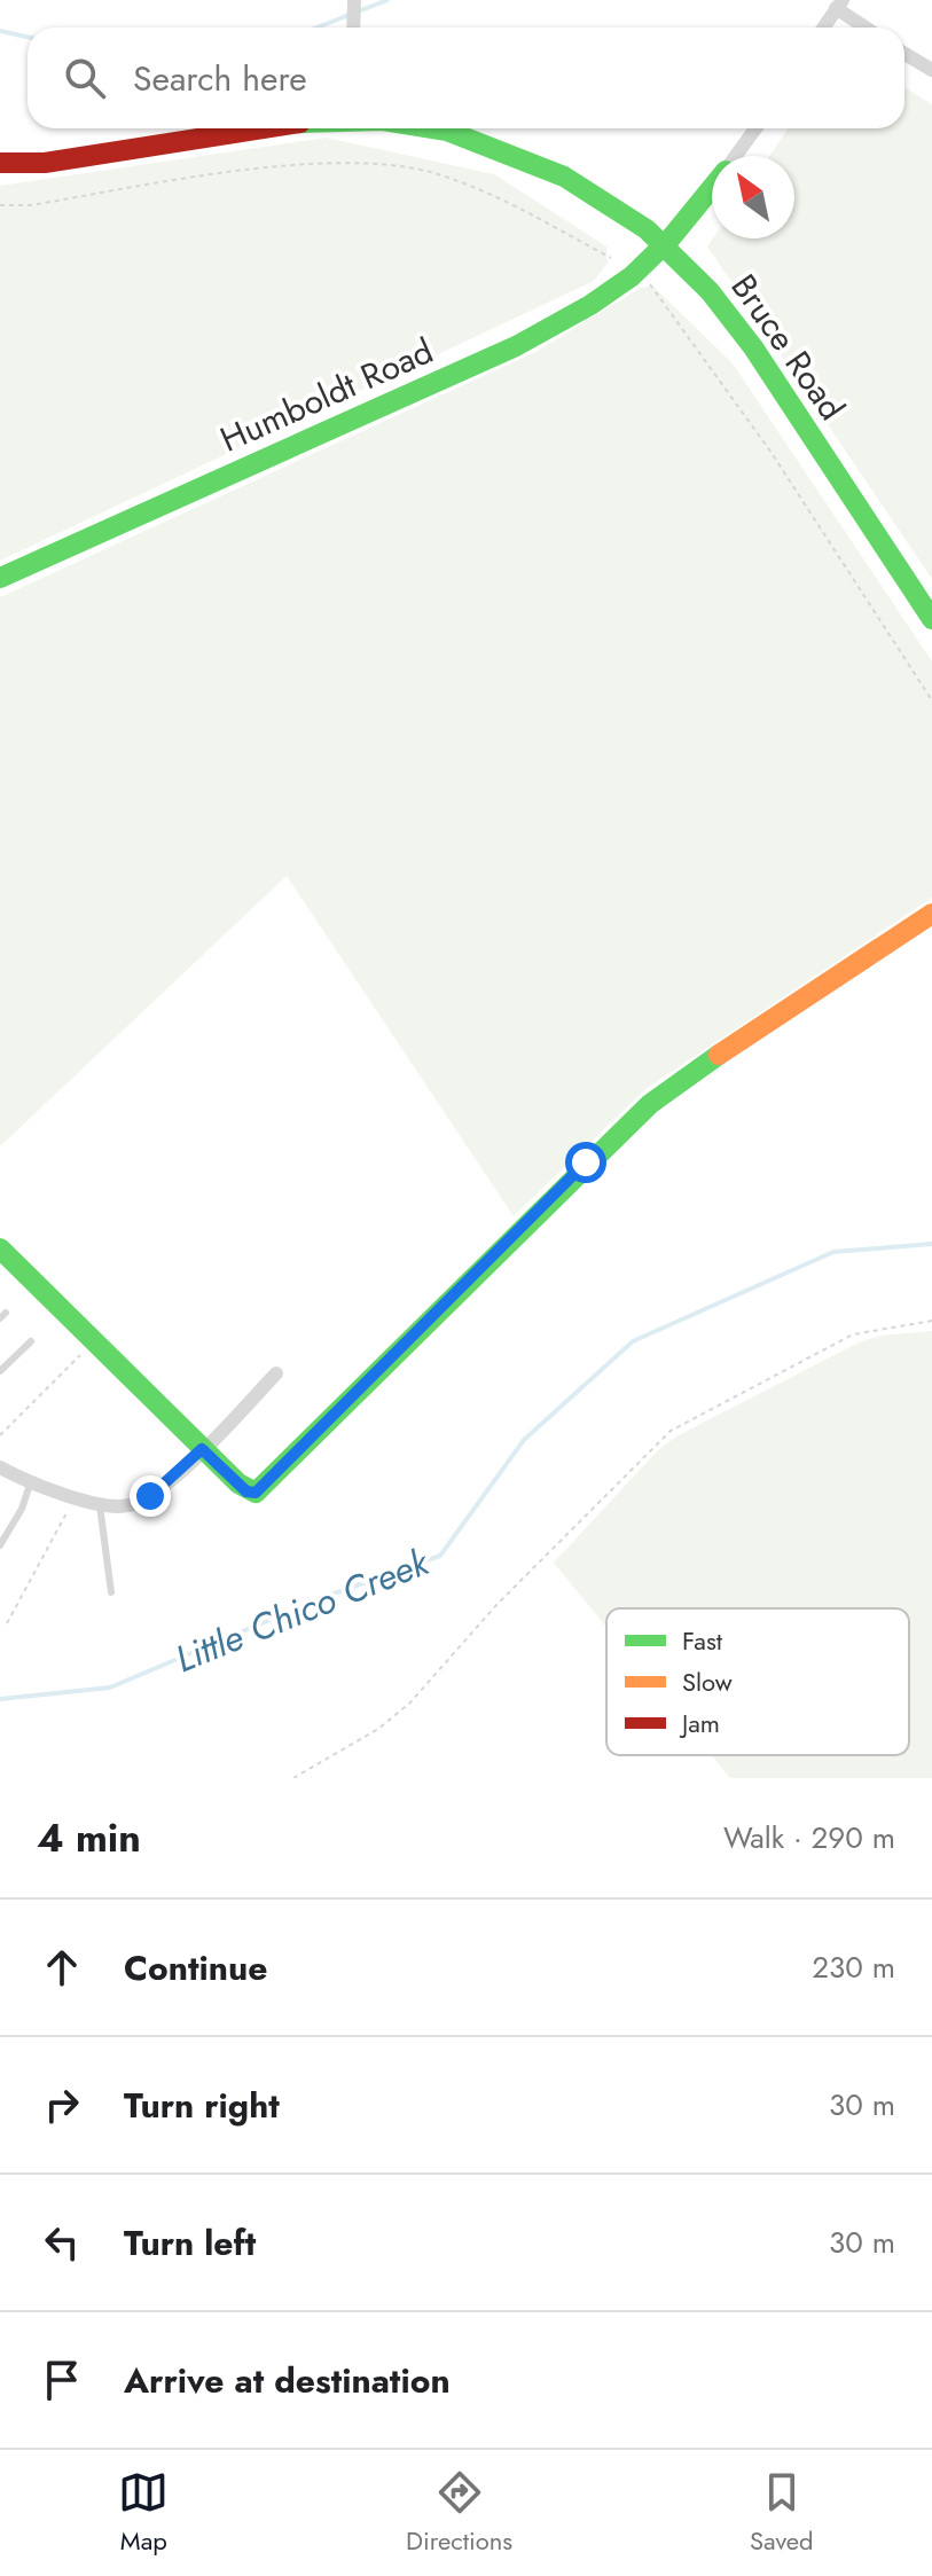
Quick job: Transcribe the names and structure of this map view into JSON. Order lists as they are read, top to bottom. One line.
{"streets":{"street":["Bruce Road","Humboldt Road"]},"crossings":[["Bruce Road","Humboldt Road"]],"water":["Little Chico Creek"],"legend":["Fast","Slow","Jam"],"north":"top left","page":{"search":"Search here","heading":["4 min","Walk · 290 m"],"list":[["Continue","230 m"],["Turn right","30 m"],["Turn left","30 m"],"Arrive at destination"],"nav":["Map","Directions","Saved"]}}
